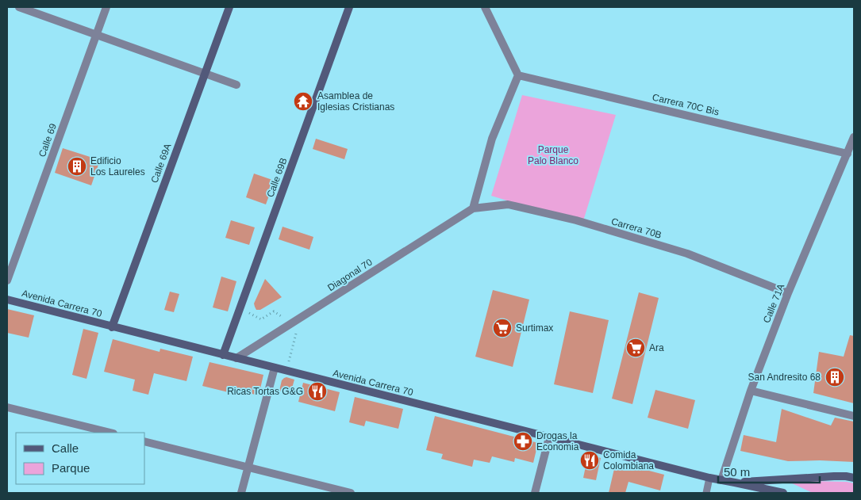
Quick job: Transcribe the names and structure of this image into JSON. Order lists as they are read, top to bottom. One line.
{"streets":{"main road":["Calle 69A","Calle 69B","Avenida Carrera 70"],"street":["Carrera 70C Bis","Calle 69","Carrera 70B","Diagonal 70","Calle 71A"]},"crossings":[["Carrera 70C Bis","Calle 71A"],["Calle 69A","Avenida Carrera 70"],["Calle 69B","Avenida Carrera 70"],["Carrera 70B","Diagonal 70"],["Carrera 70B","Calle 71A"],["Diagonal 70","Avenida Carrera 70"],["Avenida Carrera 70","Calle 71A"]],"parks":["Parque Palo Blanco"],"places":{"temple":["Asamblea de Iglesias Cristianas"],"building":["Edificio Los Laureles","San Andresito 68"],"supermarket":["Surtimax","Ara"],"restaurant":["Ricas Tortas G&G","Comida Colombiana"],"pharmacy":["Drogas la Economia"]},"legend":["Calle","Parque"],"scale_bar":"50 m"}
